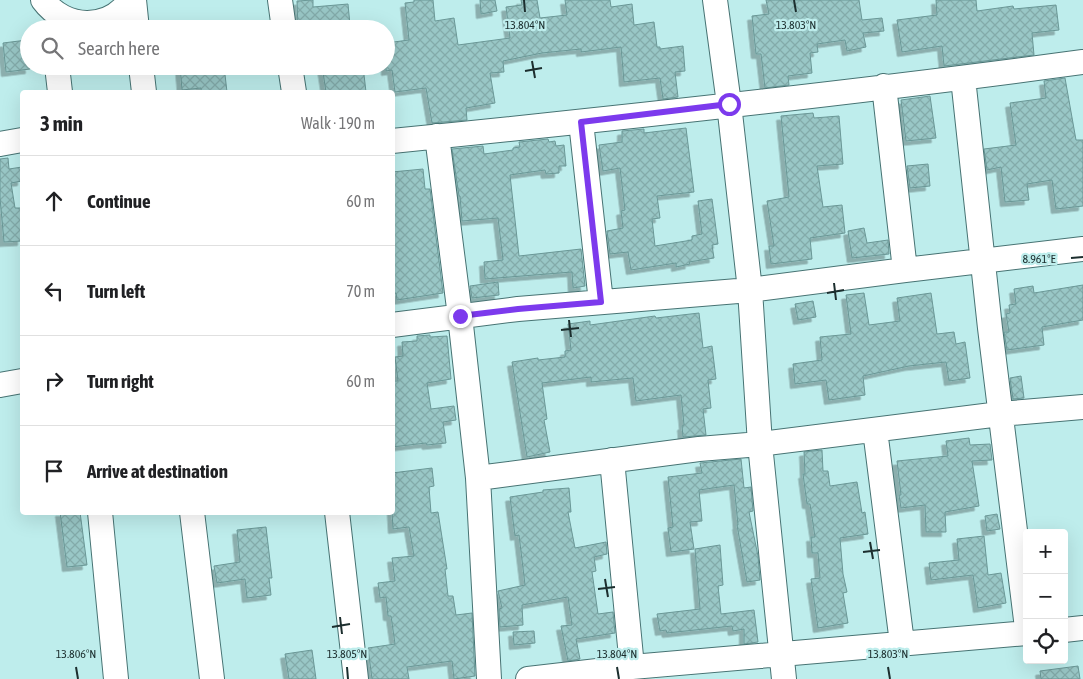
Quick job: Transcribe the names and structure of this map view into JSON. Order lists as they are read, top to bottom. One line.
{"page":{"search":"Search here","heading":["3 min","Walk · 190 m"],"list":[["Continue","60 m"],["Turn left","70 m"],["Turn right","60 m"],"Arrive at destination"],"map_buttons":["+","−"]},"coordinates":["13.804°N","13.803°N","8.961°E","13.806°N","13.805°N"]}
